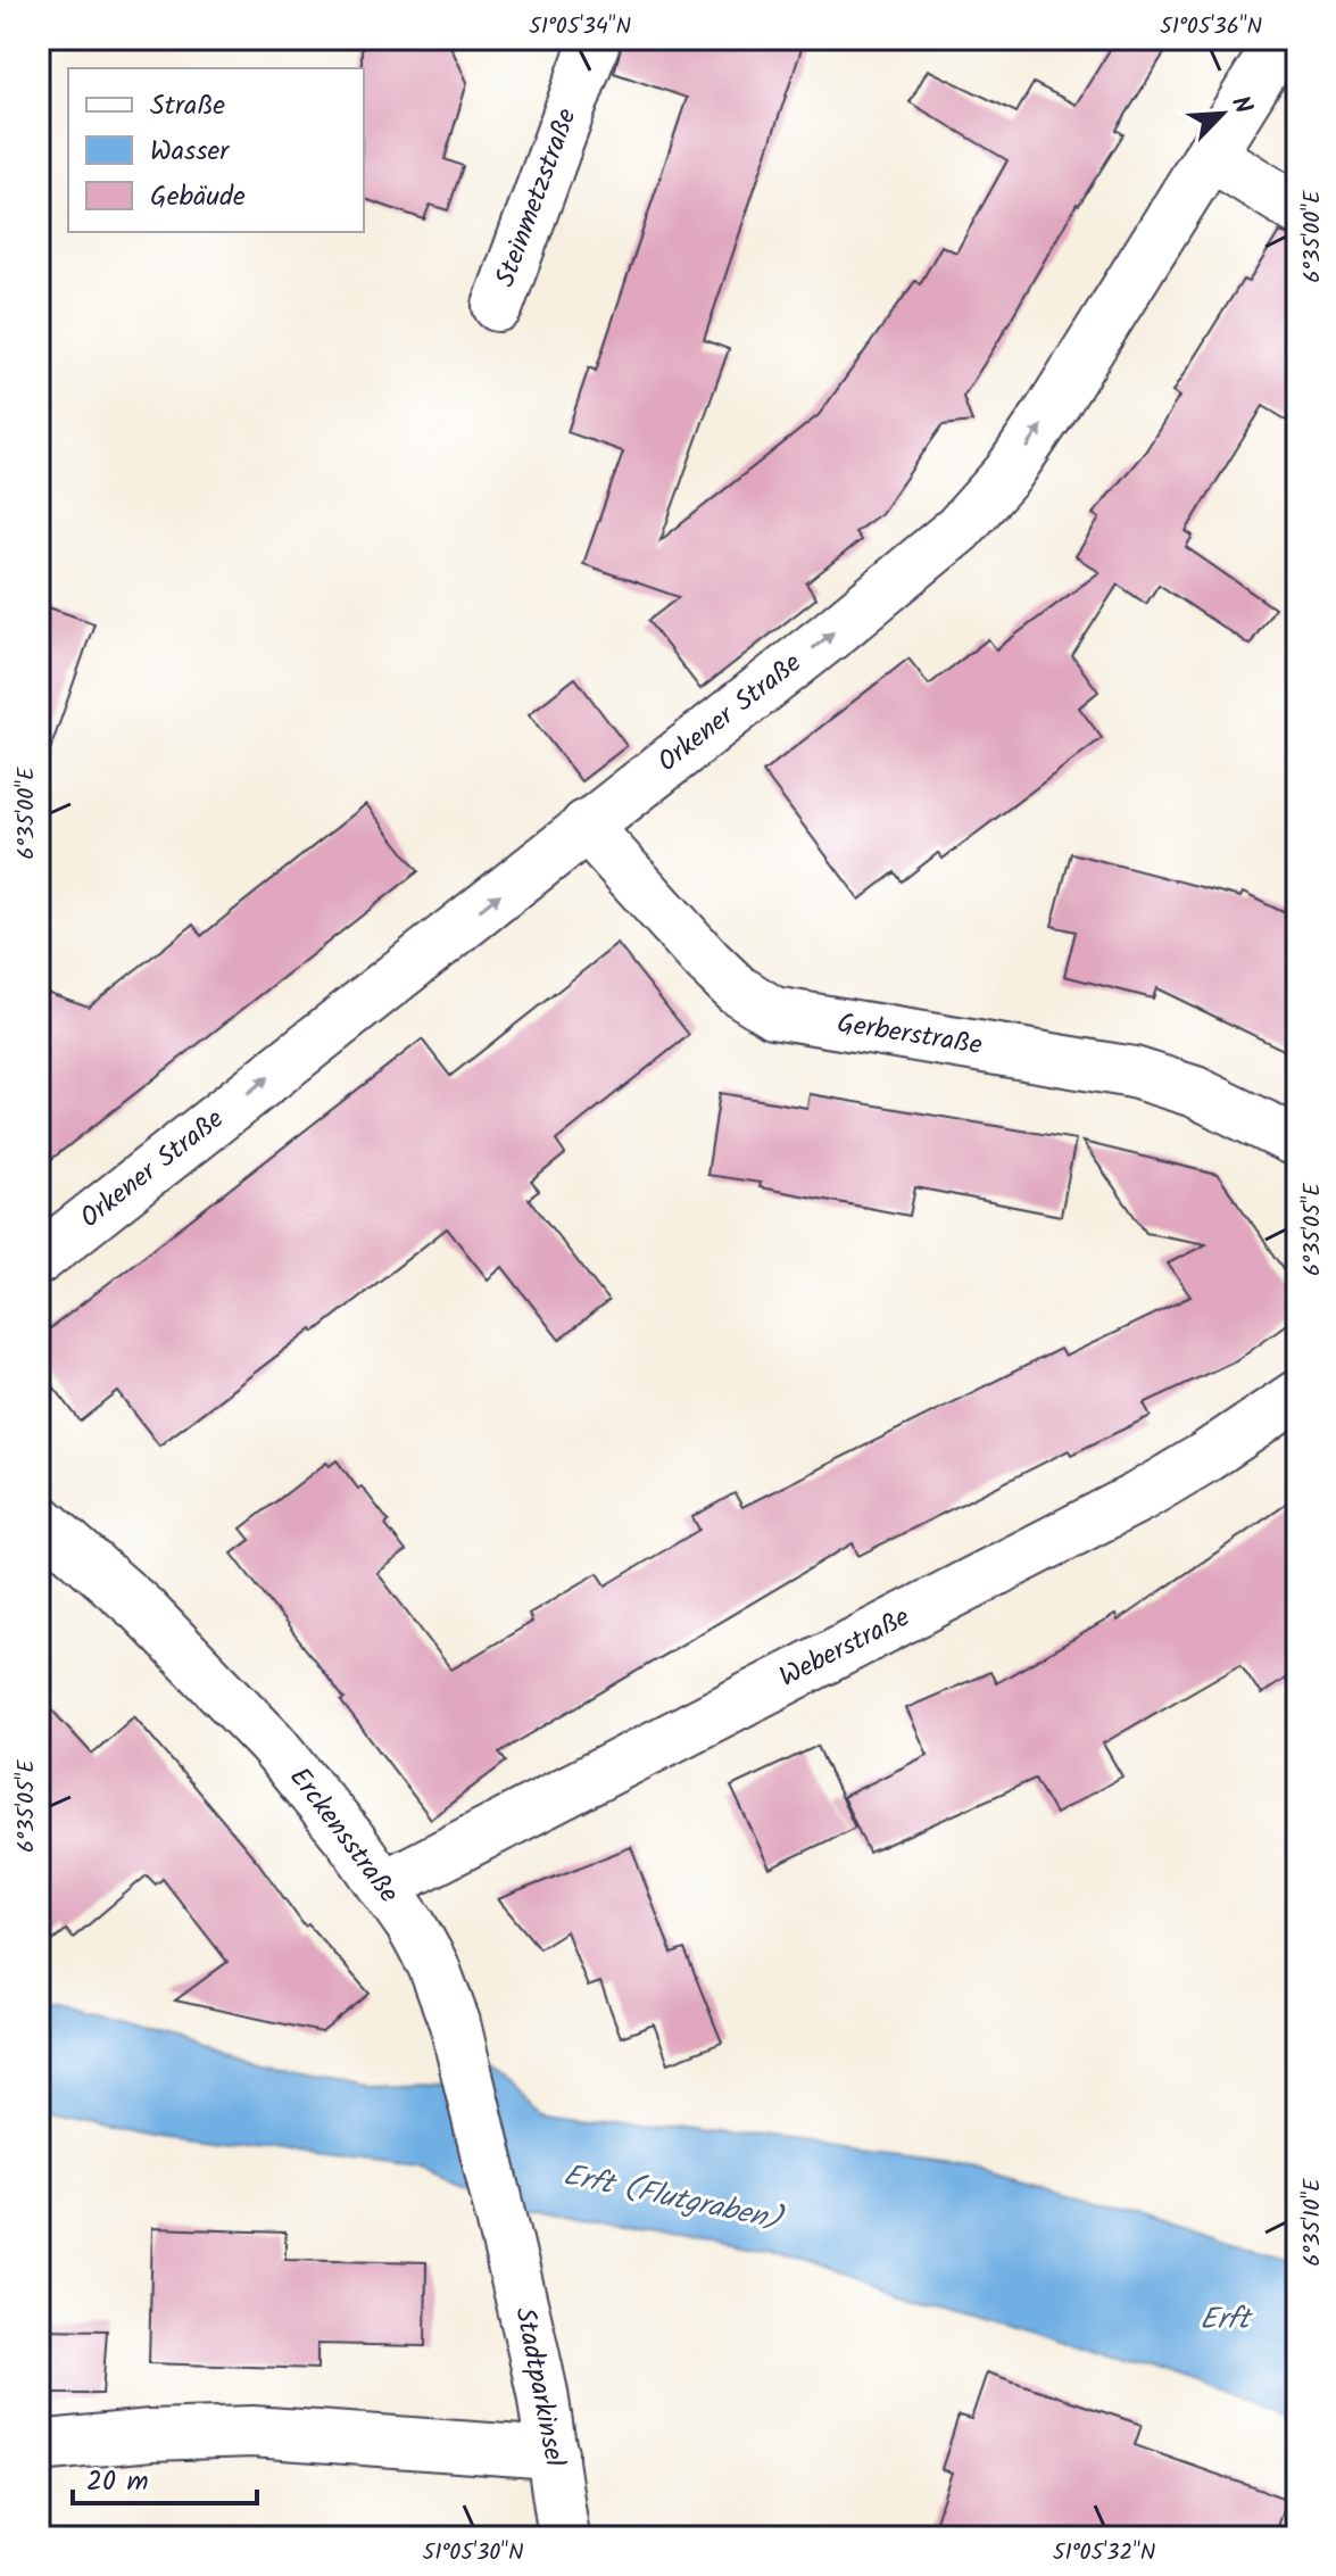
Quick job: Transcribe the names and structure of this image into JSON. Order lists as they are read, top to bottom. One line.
{"streets":{"street":["Steinmetzstraße","Orkener Straße","Gerberstraße","Weberstraße","Erckensstraße","Stadtparkinsel"]},"crossings":[["Orkener Straße","Gerberstraße"],["Weberstraße","Erckensstraße"],["Erckensstraße","Stadtparkinsel"]],"one_way":["Orkener Straße"],"water":["Erft (Flutgraben)","Erft"],"legend":["Straße","Wasser","Gebäude"],"scale_bar":"20 m","north":"top right","coordinates":["51°05'34\"N","51°05'36\"N","6°35'00\"E","6°35'05\"E","6°35'10\"E","51°05'30\"N","51°05'32\"N"]}
